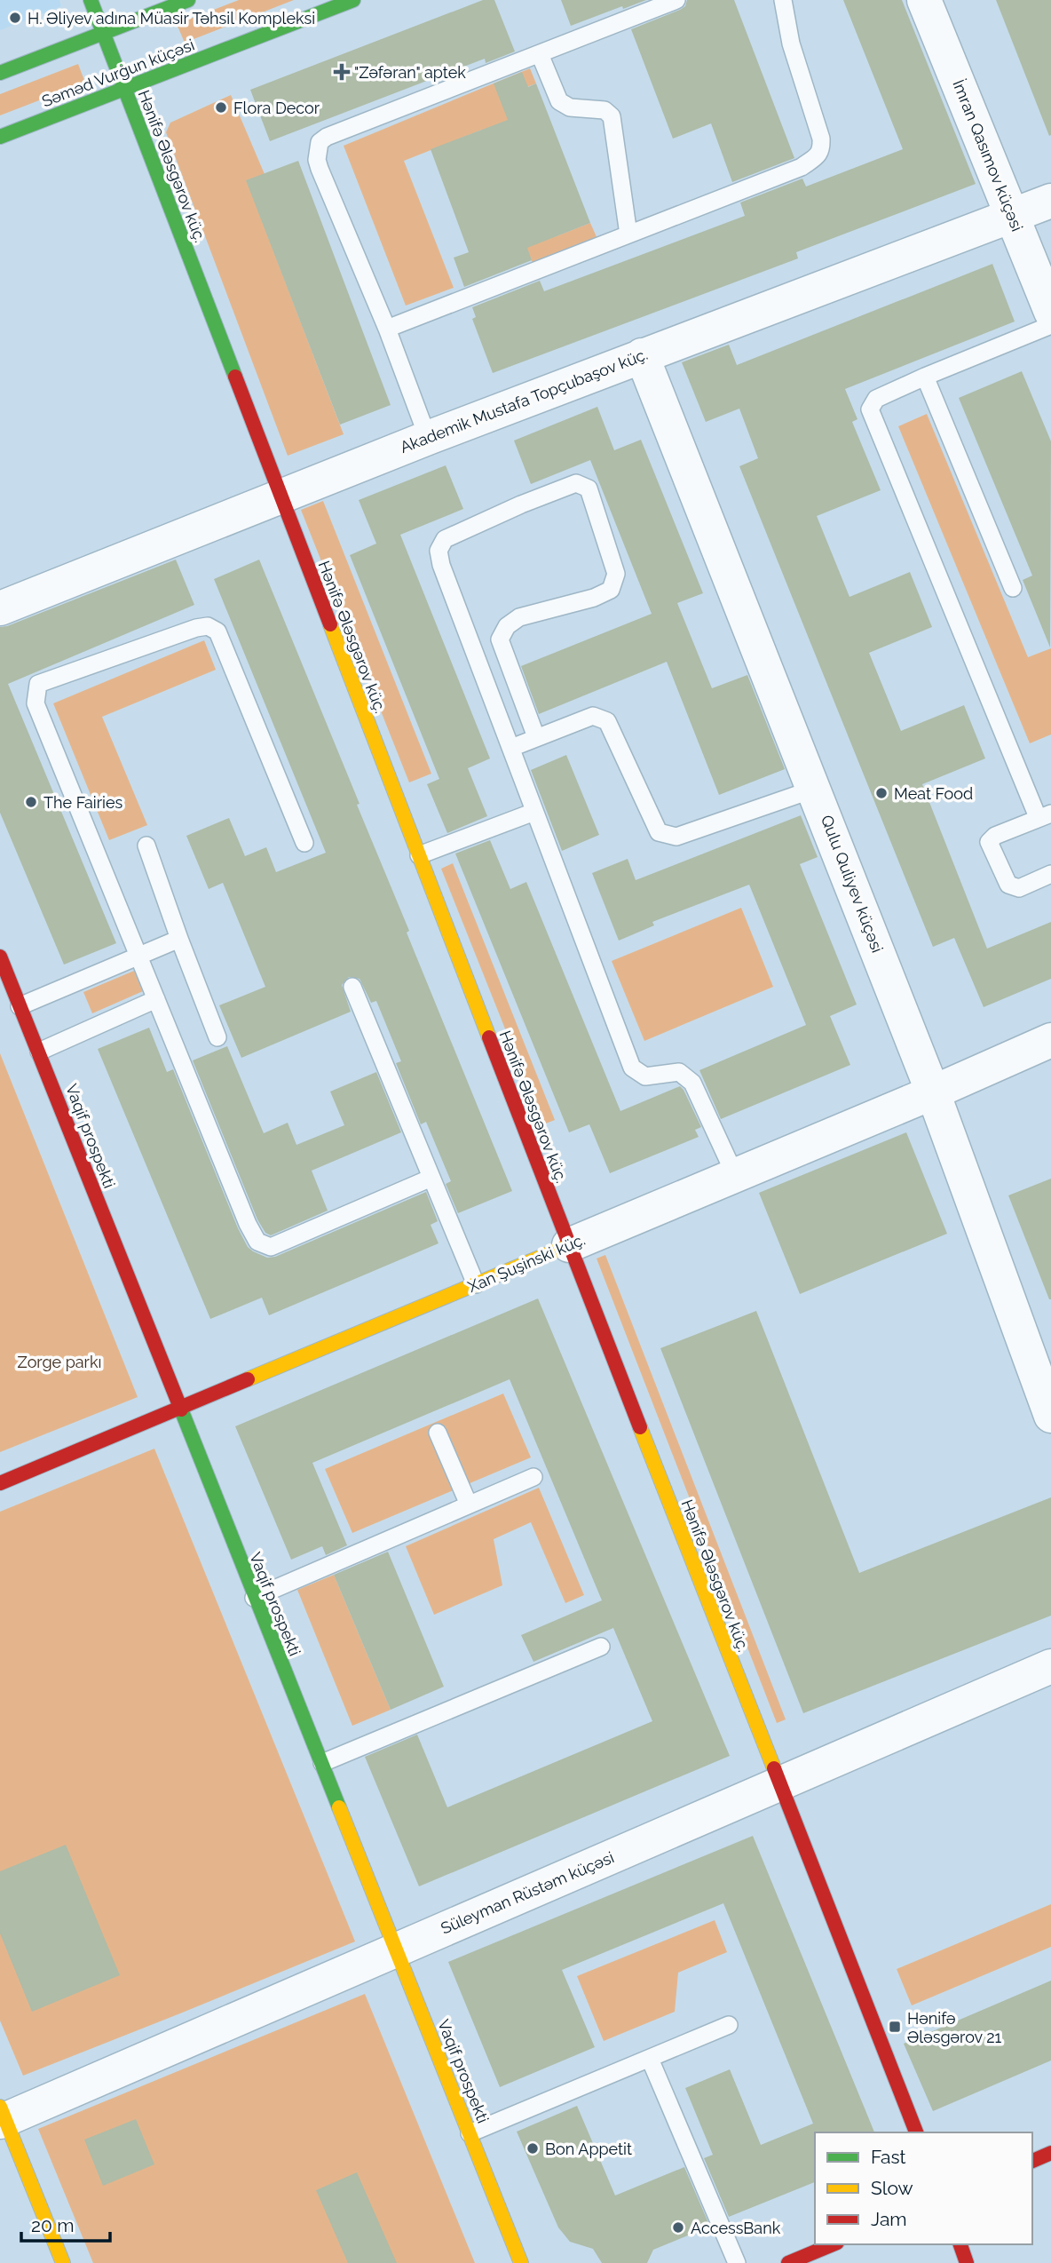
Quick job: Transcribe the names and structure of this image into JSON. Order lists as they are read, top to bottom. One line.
{"streets":{"street":["Səməd Vurğun küçəsi","İmran Qasımov küçəsi","Hənifə Ələsgərov küç.","Akademik Mustafa Topçubaşov küç.","Qulu Quliyev küçəsi","Vaqif prospekti","Xan Şuşinski küç.","Süleyman Rüstəm küçəsi"]},"crossings":[["Səməd Vurğun küçəsi","Hənifə Ələsgərov küç."],["İmran Qasımov küçəsi","Akademik Mustafa Topçubaşov küç."],["Hənifə Ələsgərov küç.","Akademik Mustafa Topçubaşov küç."],["Hənifə Ələsgərov küç.","Xan Şuşinski küç."],["Hənifə Ələsgərov küç.","Süleyman Rüstəm küçəsi"],["Akademik Mustafa Topçubaşov küç.","Qulu Quliyev küçəsi"],["Qulu Quliyev küçəsi","Xan Şuşinski küç."],["Vaqif prospekti","Xan Şuşinski küç."],["Vaqif prospekti","Süleyman Rüstəm küçəsi"]],"parks":["Zorge parkı"],"places":{"other":["H. Əliyev adına Müasir Təhsil Kompleksi","Flora Decor","Meat Food","The Fairies","Bon Appetit","AccessBank"],"health":["\"Zəfəran\" aptek"],"transit":["Hənifə Ələsgərov 21"]},"legend":["Fast","Slow","Jam"],"scale_bar":"20 m"}
